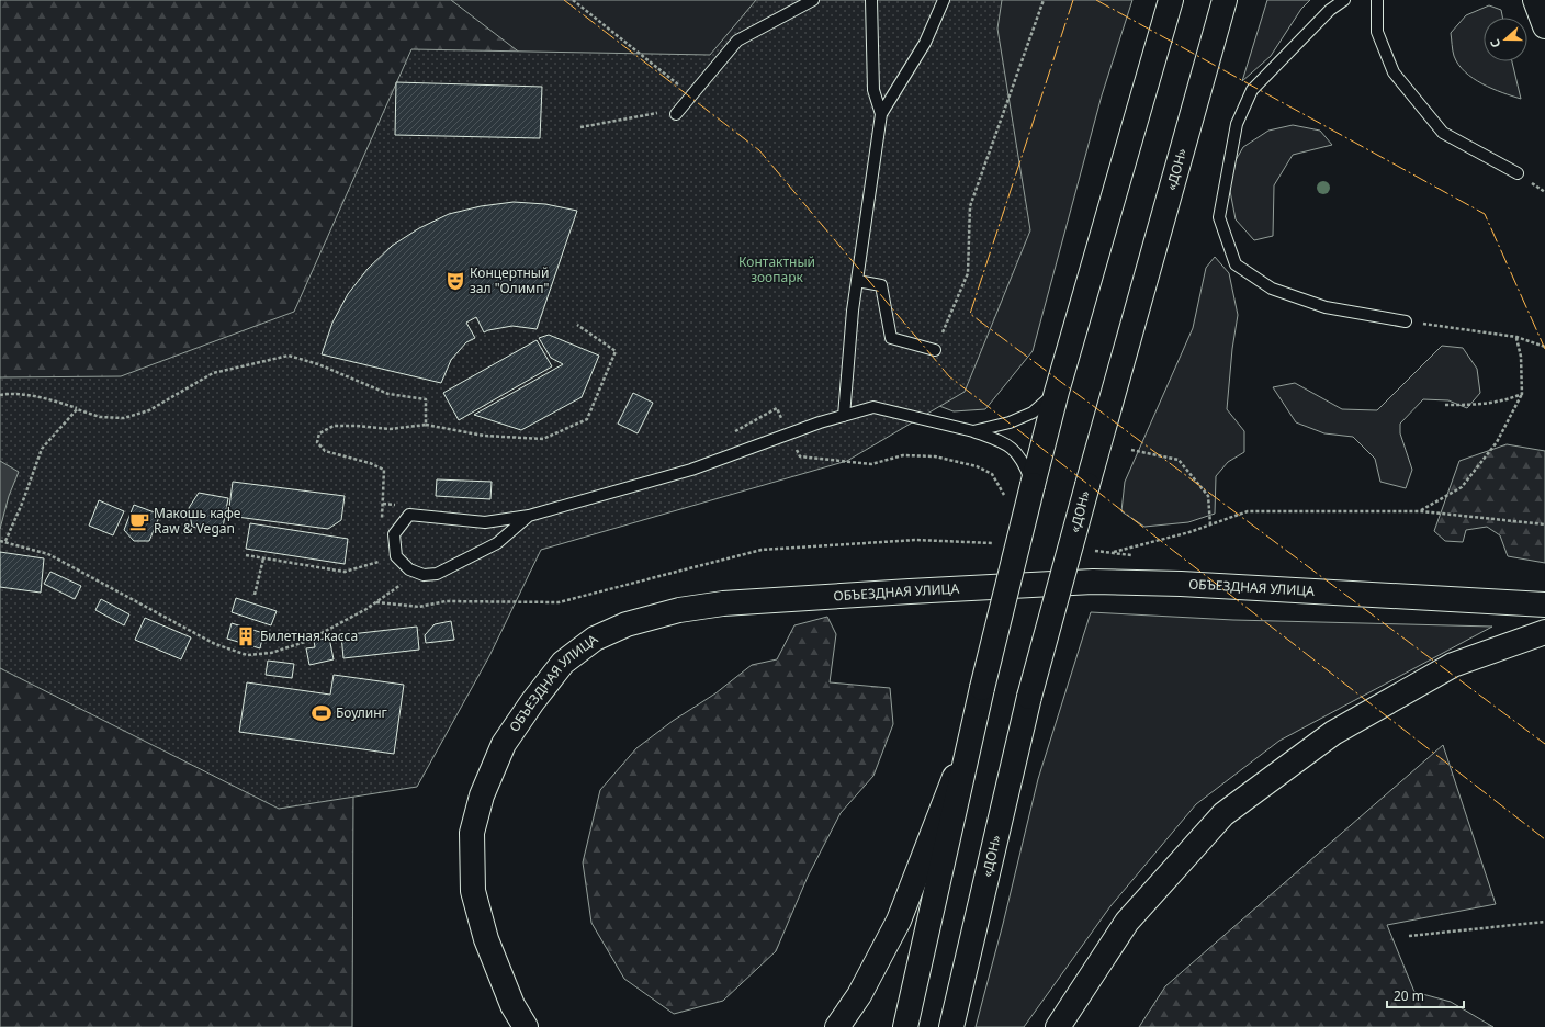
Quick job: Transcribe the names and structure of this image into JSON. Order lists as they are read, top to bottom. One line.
{"streets":{"main road":["«ДОН»","ОБЪЕЗДНАЯ УЛИЦА"]},"parks":["Контактный зоопарк"],"places":{"theatre":["Концертный зал \"Олимп\""],"cafe":["Макошь кафе Raw & Vegan"],"building":["Билетная касса"],"sports":["Боулинг"]},"scale_bar":"20 m","north":"left"}
